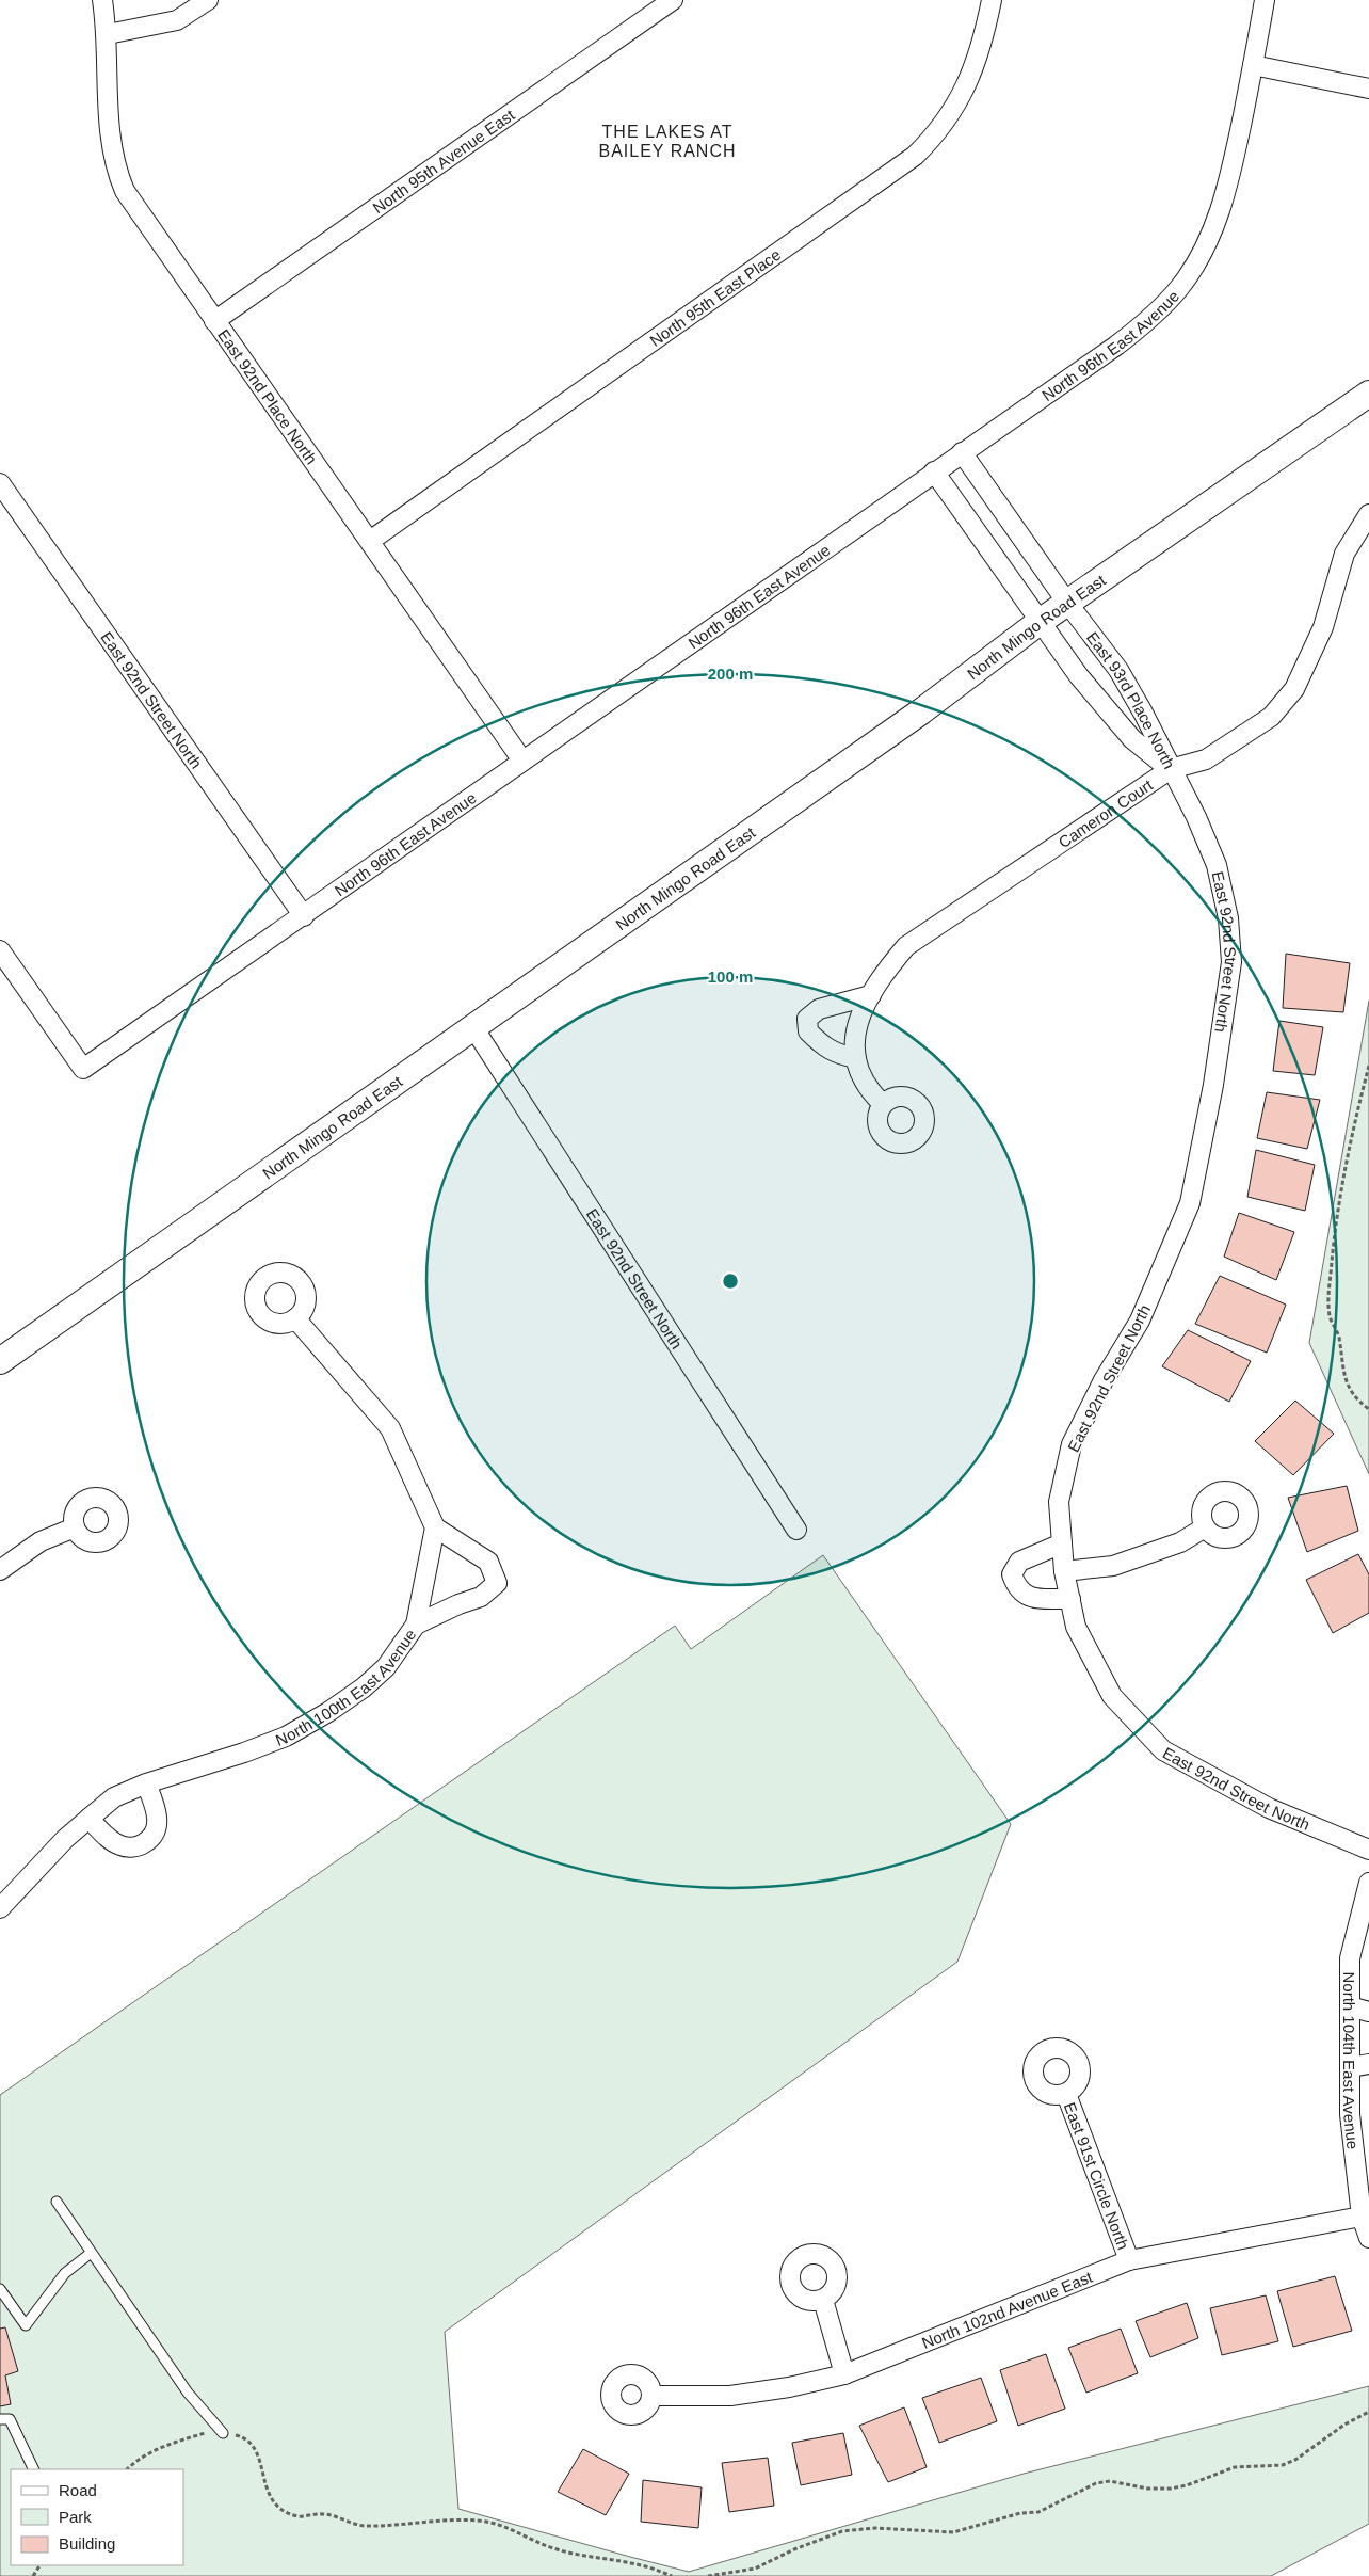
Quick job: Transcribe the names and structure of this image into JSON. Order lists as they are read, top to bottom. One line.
{"streets":{"street":["North 95th Avenue East","North 95th East Place","North 96th East Avenue","East 92nd Place North","North Mingo Road East","East 93rd Place North","East 92nd Street North","Cameron Court","North 100th East Avenue","North 104th East Avenue","East 91st Circle North","North 102nd Avenue East"]},"crossings":[["North 95th Avenue East","East 92nd Place North"],["North 95th East Place","East 92nd Place North"],["North 96th East Avenue","East 92nd Place North"],["North 96th East Avenue","East 93rd Place North"],["North 96th East Avenue","East 92nd Street North"],["North Mingo Road East","East 93rd Place North"],["North Mingo Road East","East 92nd Street North"],["East 93rd Place North","East 92nd Street North"],["East 93rd Place North","Cameron Court"],["East 92nd Street North","Cameron Court"],["North 104th East Avenue","North 102nd Avenue East"],["East 91st Circle North","North 102nd Avenue East"]],"districts":["THE LAKES AT BAILEY RANCH"],"legend":["Road","Park","Building"],"rings":["200 m","100 m"]}
